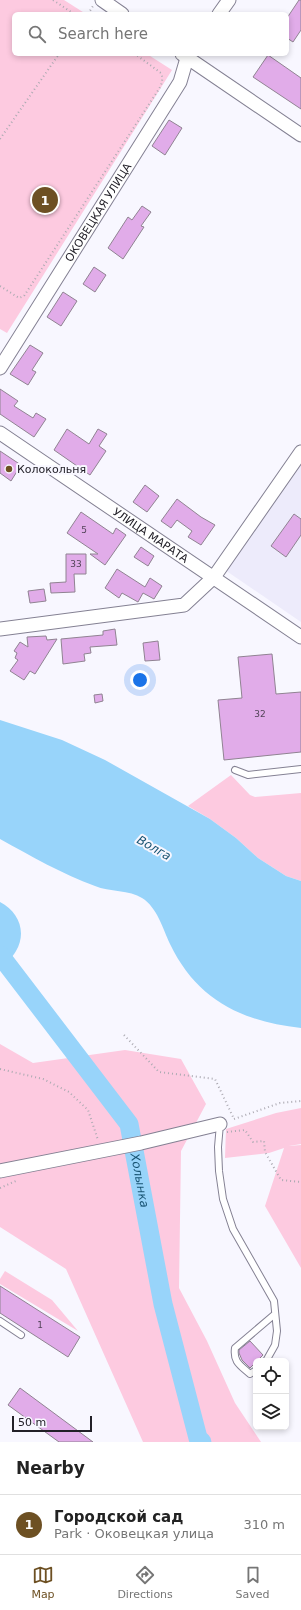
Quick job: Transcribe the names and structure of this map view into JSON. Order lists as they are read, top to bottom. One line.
{"streets":{"street":["ОКОВЕЦКАЯ УЛИЦА","УЛИЦА МАРАТА"]},"water":["Волга","Холынка"],"places":["Колокольня"],"house_numbers":["5","33","32","1"],"scale_bar":"50 m","page":{"search":"Search here","pins":"1","scale":"50 m","heading":"Nearby","list":[{"mark":"1","name":"Городской сад","note":"Park · Оковецкая улица","value":"310 m"}],"nav":["Map","Directions","Saved"]}}
